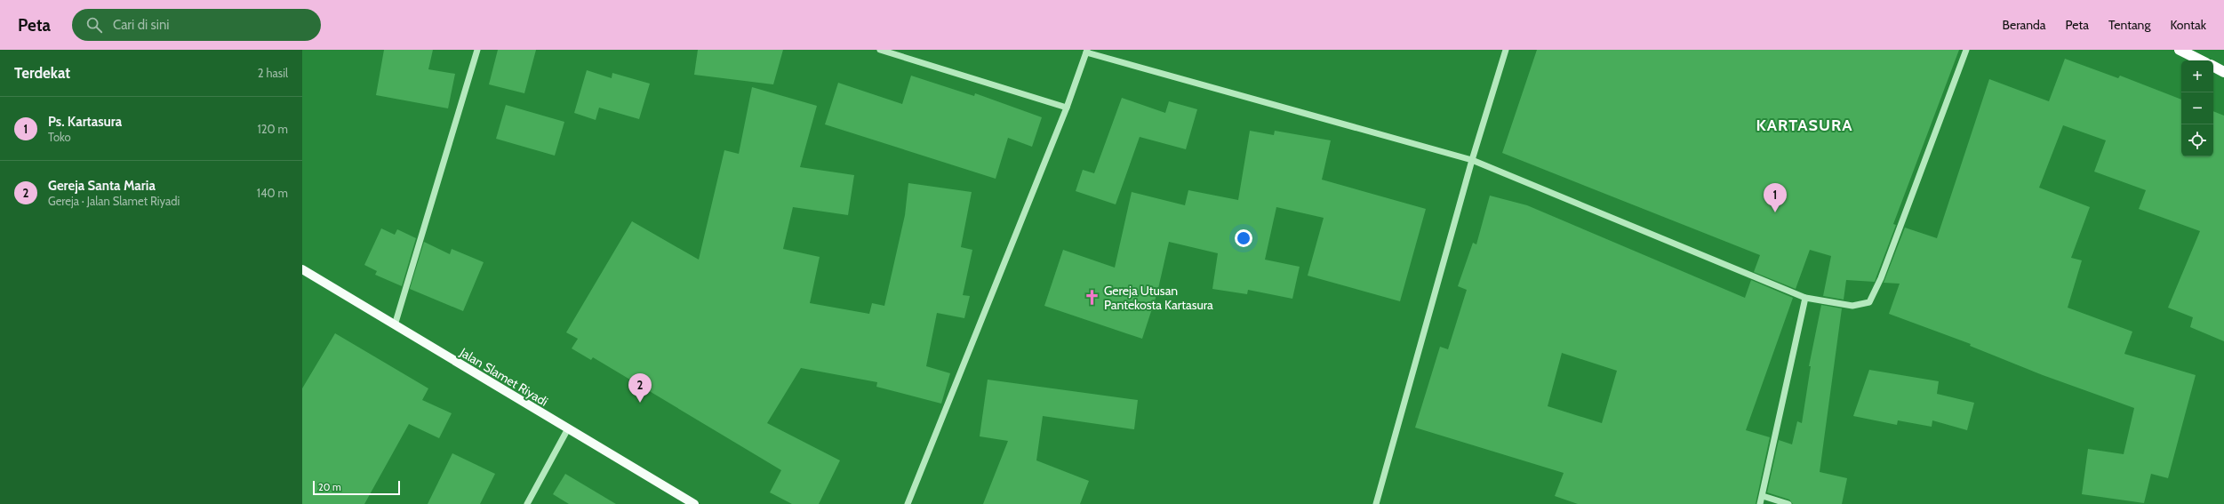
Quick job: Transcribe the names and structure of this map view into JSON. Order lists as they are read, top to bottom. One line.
{"streets":{"main road":["Jalan Slamet Riyadi"]},"districts":["KARTASURA"],"places":{"church":["Gereja Utusan Pantekosta Kartasura"]},"scale_bar":"20 m","page":{"header":"Peta","search":"Cari di sini","nav":["Beranda","Peta","Tentang","Kontak"],"heading":["Terdekat","2 hasil"],"map_buttons":["+","−"],"list":[{"mark":"1","name":"Ps. Kartasura","note":"Toko","value":"120 m"},{"mark":"2","name":"Gereja Santa Maria","note":"Gereja · Jalan Slamet Riyadi","value":"140 m"}],"pins":["1","2"],"scale":"20 m"}}
